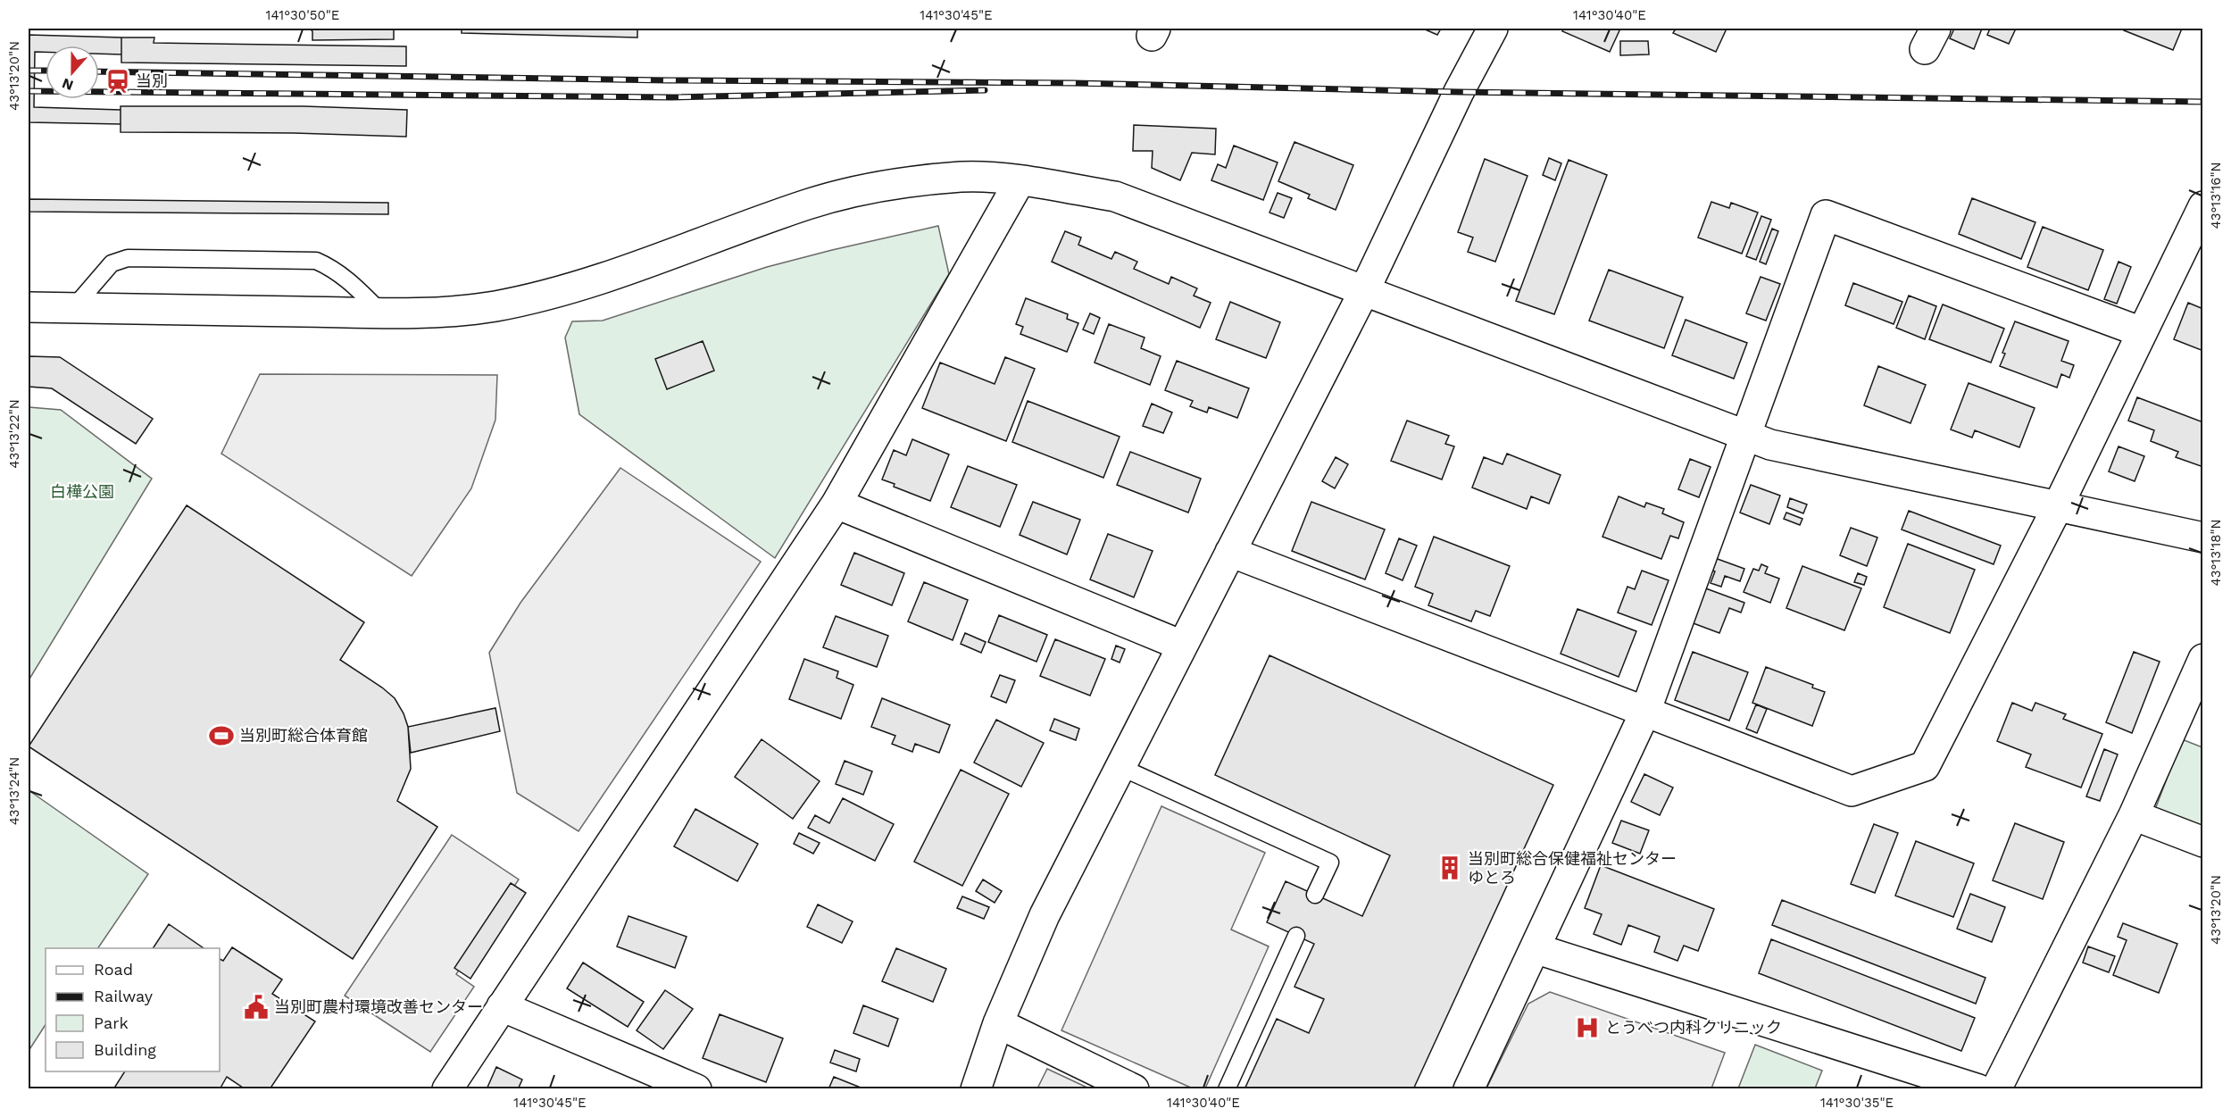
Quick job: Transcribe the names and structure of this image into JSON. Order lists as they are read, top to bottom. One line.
{"parks":["白樺公園"],"places":{"station":["当別"],"sports":["当別町総合体育館"],"building":["当別町総合保健福祉センター ゆとろ"],"public building":["当別町農村環境改善センター"],"hospital":["とうべつ内科クリニック"]},"legend":["Road","Railway","Park","Building"],"north":"bottom","coordinates":["141°30'50\"E","141°30'45\"E","141°30'40\"E","43°13'20\"N","43°13'16\"N","43°13'22\"N","43°13'18\"N","43°13'24\"N","141°30'35\"E"]}
